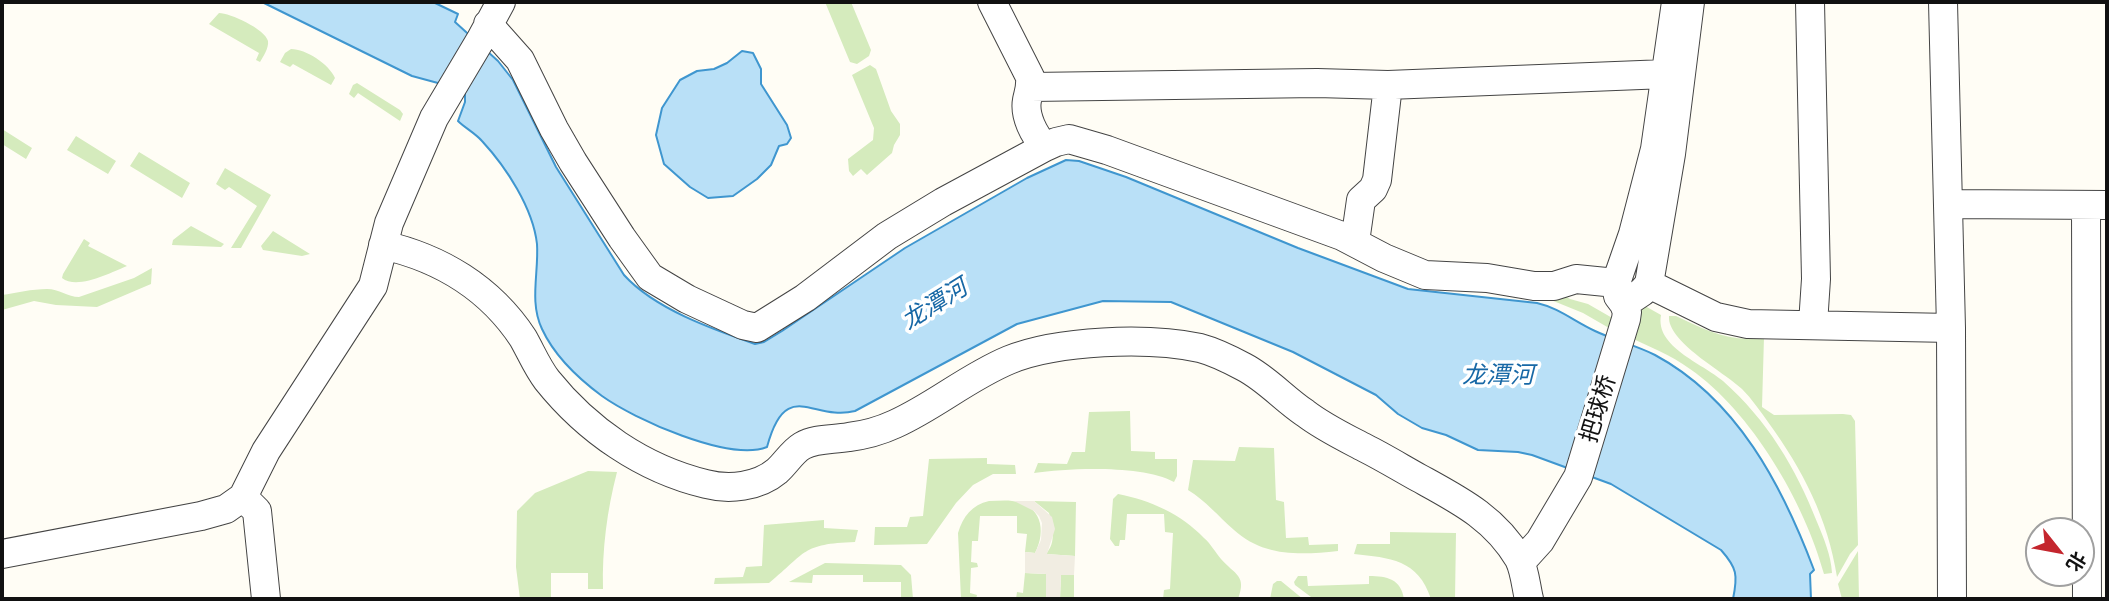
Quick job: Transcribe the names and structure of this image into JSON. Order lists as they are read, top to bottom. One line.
{"streets":{"street":["把球桥"]},"water":["龙潭河"],"north":"bottom right"}
